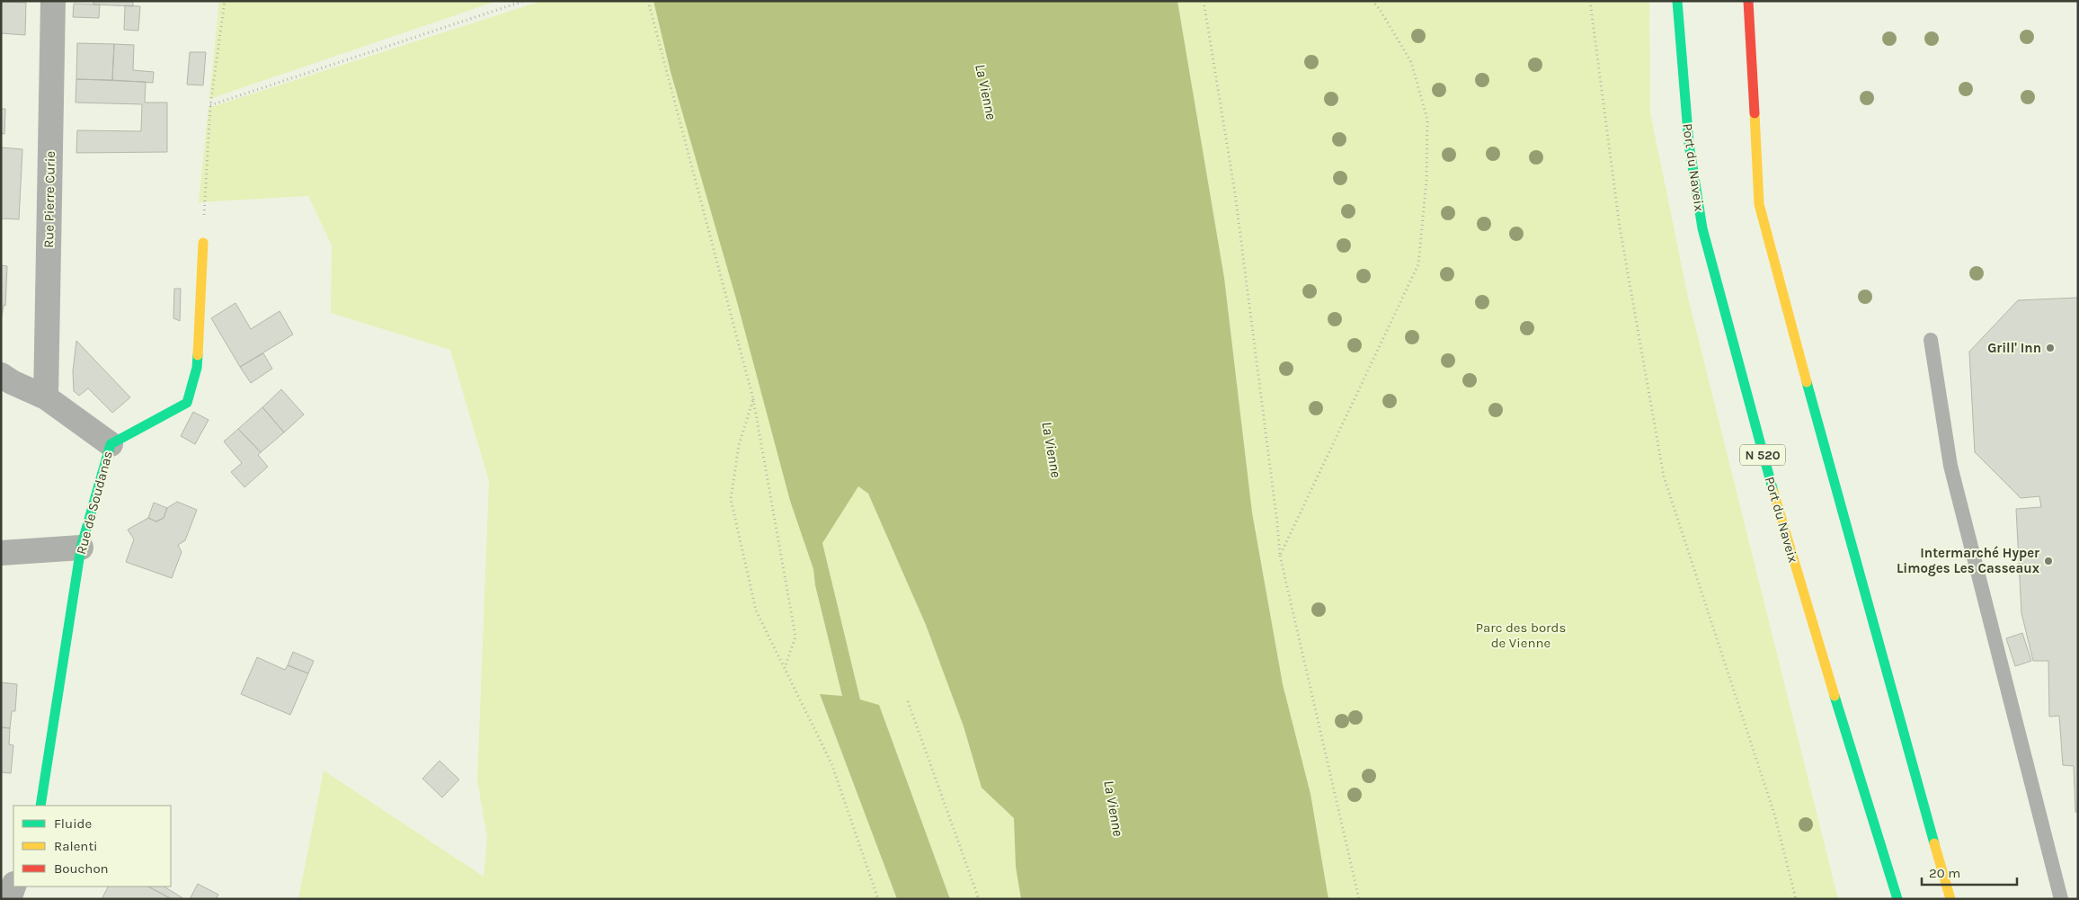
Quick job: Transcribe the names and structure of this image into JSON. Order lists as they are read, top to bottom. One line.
{"streets":{"main road":["Port du Naveix","N 520","Rue de Soudanas"],"street":["Rue Pierre Curie"]},"water":["La Vienne"],"parks":["Parc des bords de Vienne"],"places":["Grill' Inn","Intermarché Hyper Limoges Les Casseaux"],"legend":["Fluide","Ralenti","Bouchon"],"scale_bar":"20 m"}
